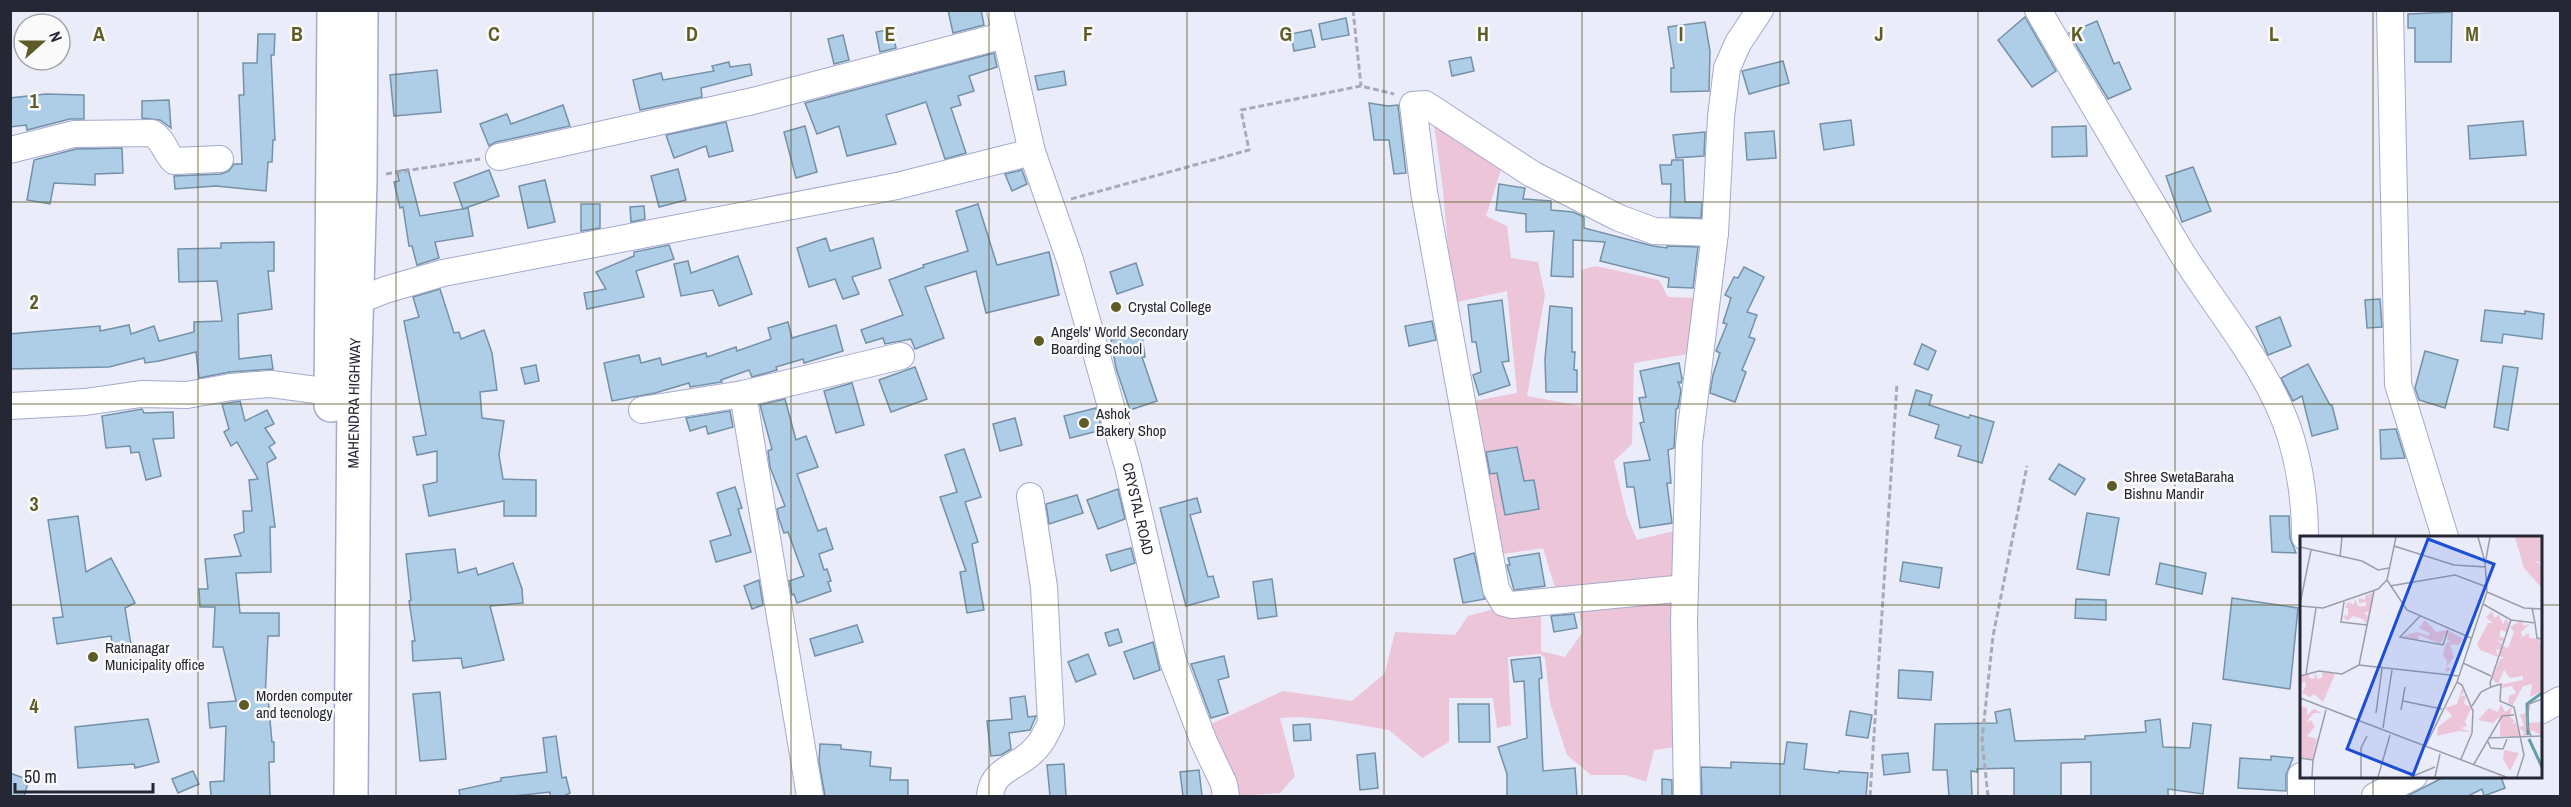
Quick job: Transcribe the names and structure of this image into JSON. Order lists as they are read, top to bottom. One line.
{"streets":{"highway":["MAHENDRA HIGHWAY"],"street":["CRYSTAL ROAD"]},"places":["Crystal College","Angels' World Secondary Boarding School","Ashok Bakery Shop","Shree SwetaBaraha Bishnu Mandir","Ratnanagar Municipality office","Morden computer and tecnology"],"scale_bar":"50 m","north":"right","grid":{"columns":["A","B","C","D","E","F","G","H","I","J","K","L","M"],"rows":["1","2","3","4"]}}
